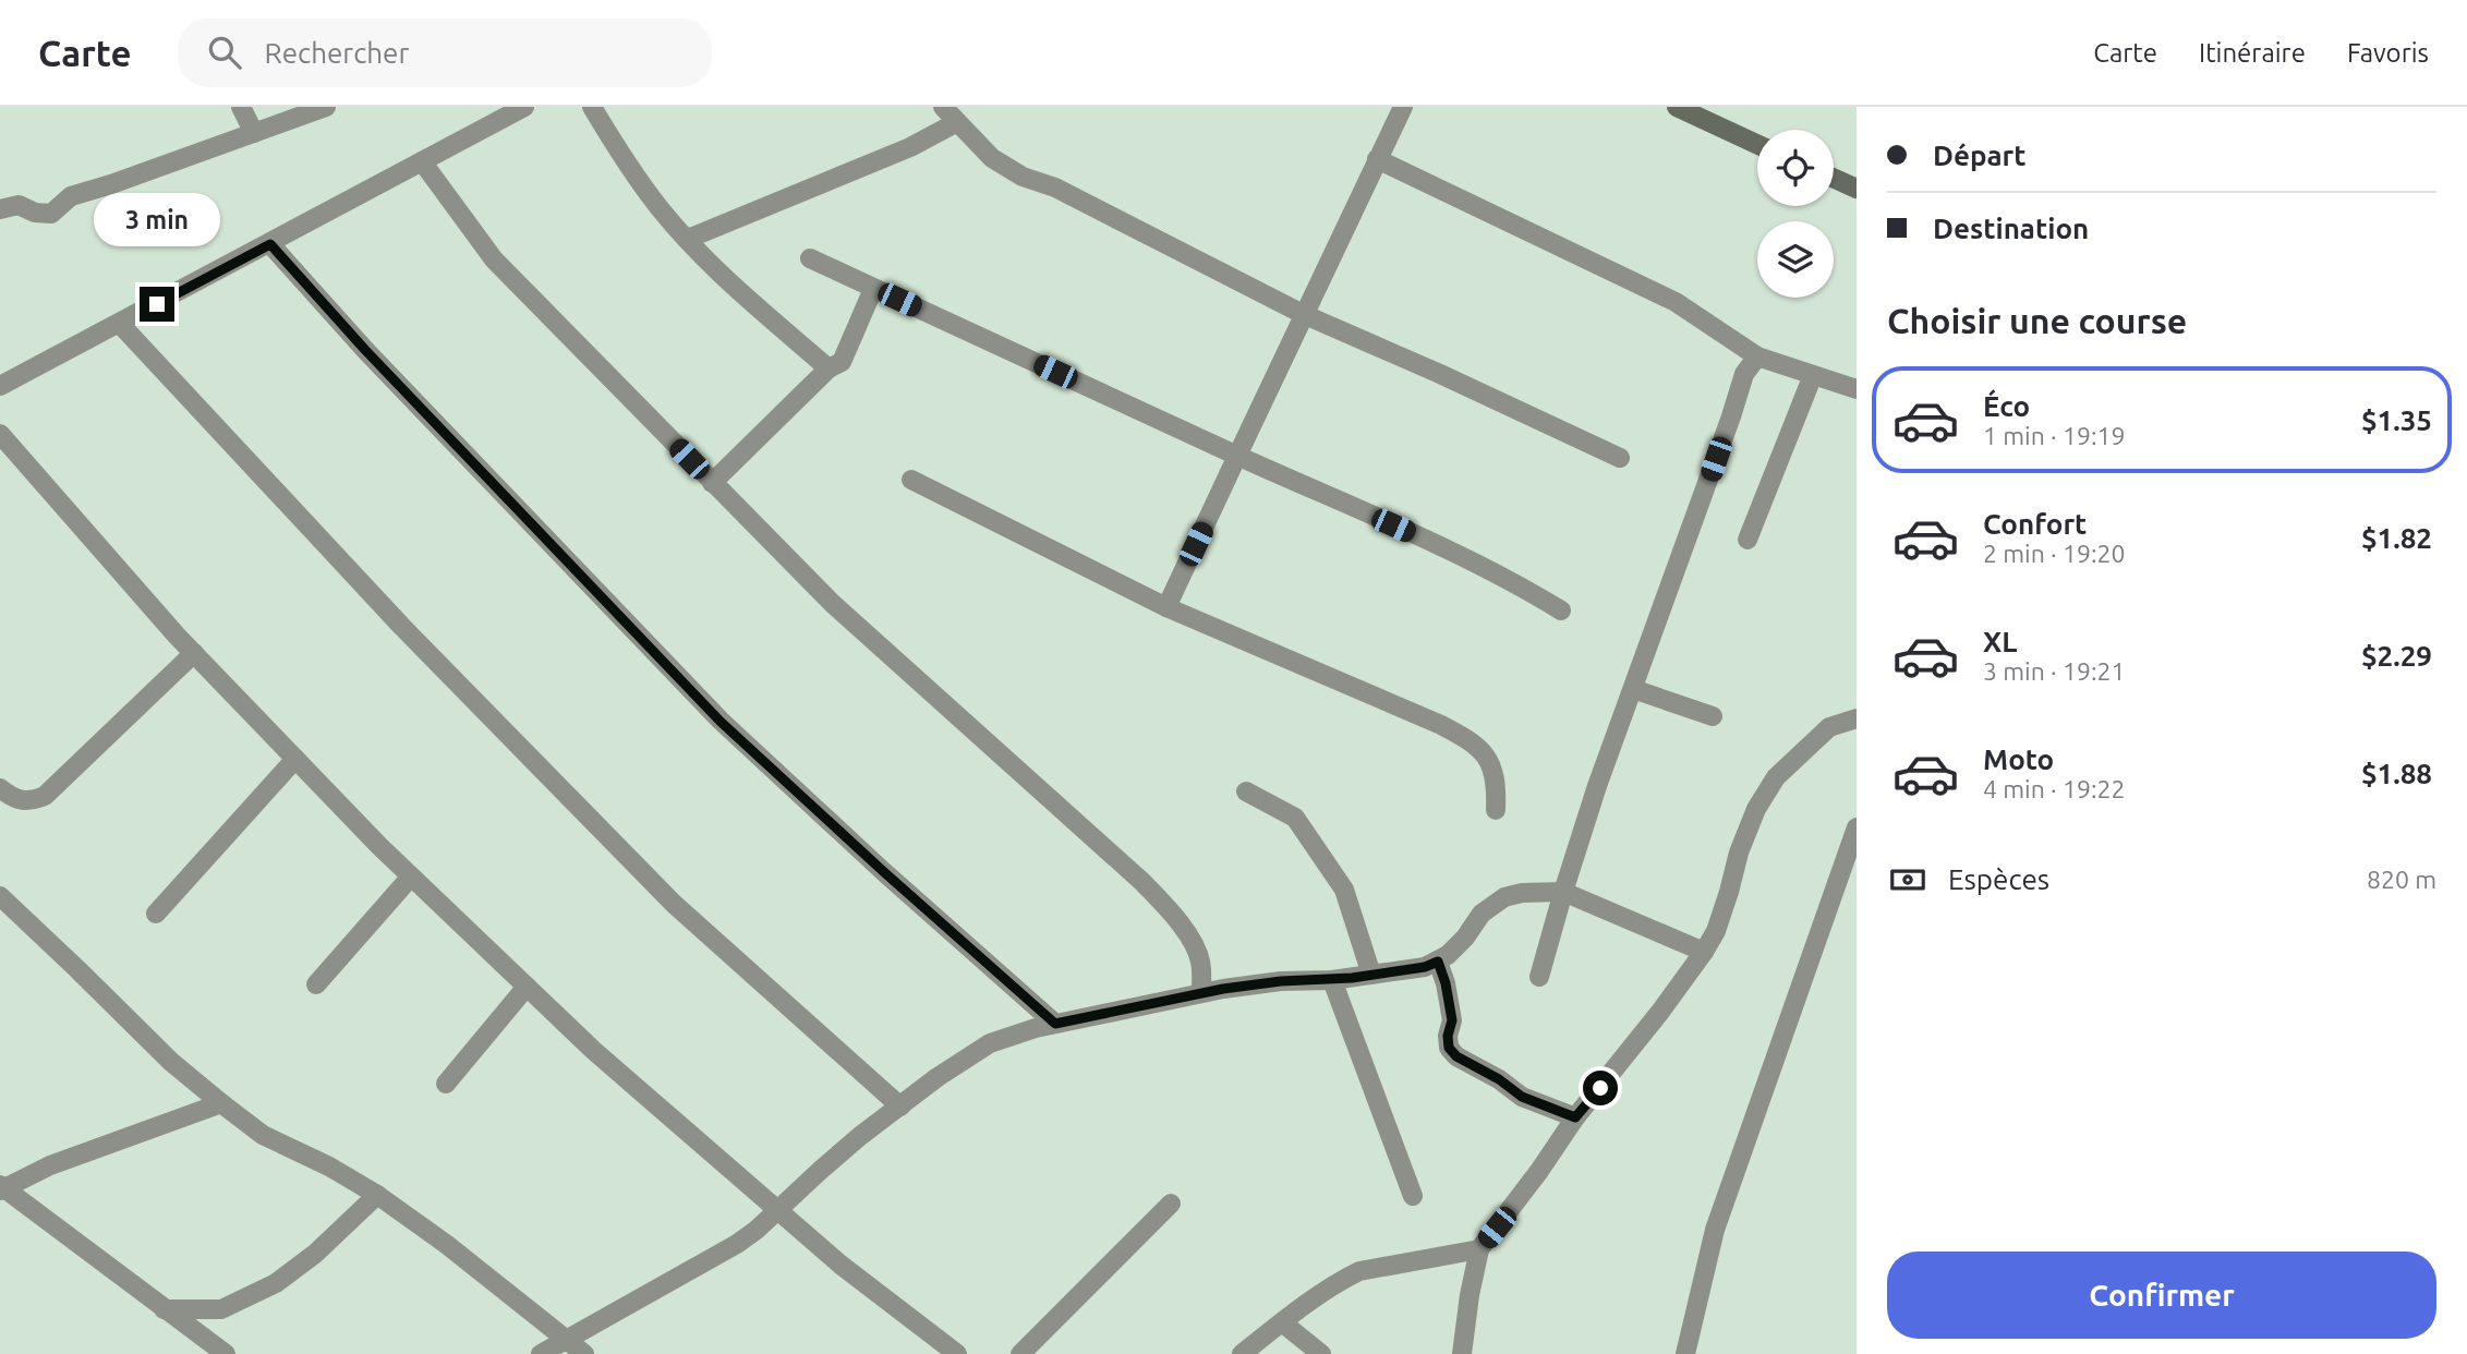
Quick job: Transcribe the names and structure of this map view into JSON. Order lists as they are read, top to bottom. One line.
{"page":{"header":"Carte","search":"Rechercher","nav":["Carte","Itinéraire","Favoris"],"banner":["Départ","Destination"],"bubble":"3 min","heading":"Choisir une course","list":[{"name":"Éco","note":"1 min · 19:19","value":"$1.35"},{"name":"Confort","note":"2 min · 19:20","value":"$1.82"},{"name":"XL","note":"3 min · 19:21","value":"$2.29"},{"name":"Moto","note":"4 min · 19:22","value":"$1.88"}],"pay":["Espèces","820 m"],"buttons":"Confirmer"}}
